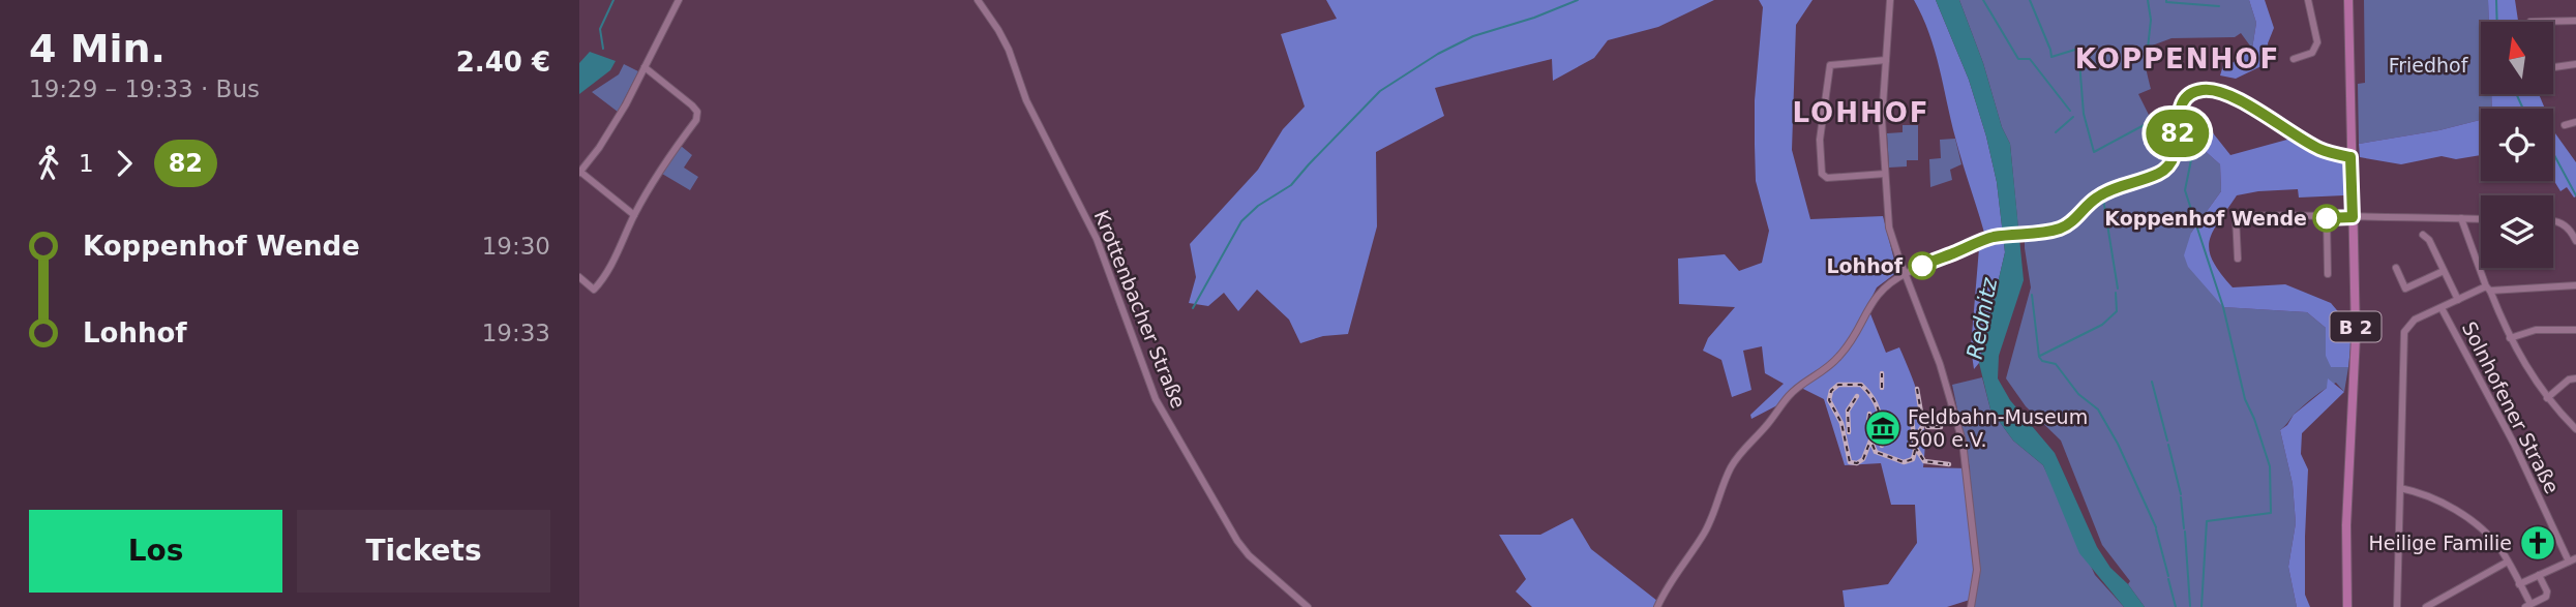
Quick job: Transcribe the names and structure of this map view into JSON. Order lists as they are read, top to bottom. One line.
{"streets":{"main road":["B 2"],"street":["Krottenbacher Straße","Solnhofener Straße"]},"districts":["KOPPENHOF","LOHHOF"],"water":["Rednitz"],"parks":["Friedhof"],"places":{"other":["Koppenhof Wende","Lohhof"],"museum":["Feldbahn-Museum 500 e.V."],"church":["Heilige Familie"]},"lines":["bus line 82"],"north":"top","page":{"heading":["4 Min.","19:29 – 19:33 · Bus","2.40 €"],"on_map":"82","legs":["1","82"],"list":[{"name":"Koppenhof Wende","value":"19:30"},{"name":"Lohhof","value":"19:33"}],"buttons":["Los","Tickets"]}}
